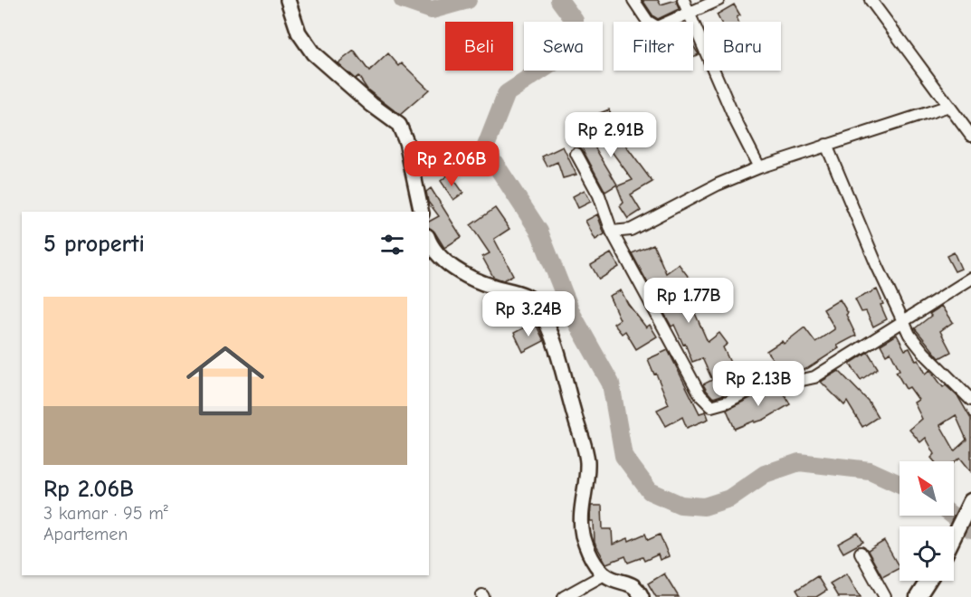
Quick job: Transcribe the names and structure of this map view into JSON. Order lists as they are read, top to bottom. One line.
{"north":"top left","page":{"chip":["Beli","Sewa","Filter","Baru"],"price":["Rp 2.91B","Rp 2.06B","Rp 1.77B","Rp 3.24B","Rp 2.13B"],"heading":"5 properti","list":[{"name":"Rp 2.06B","note":"3 kamar · 95 m² · Apartemen"}]}}
